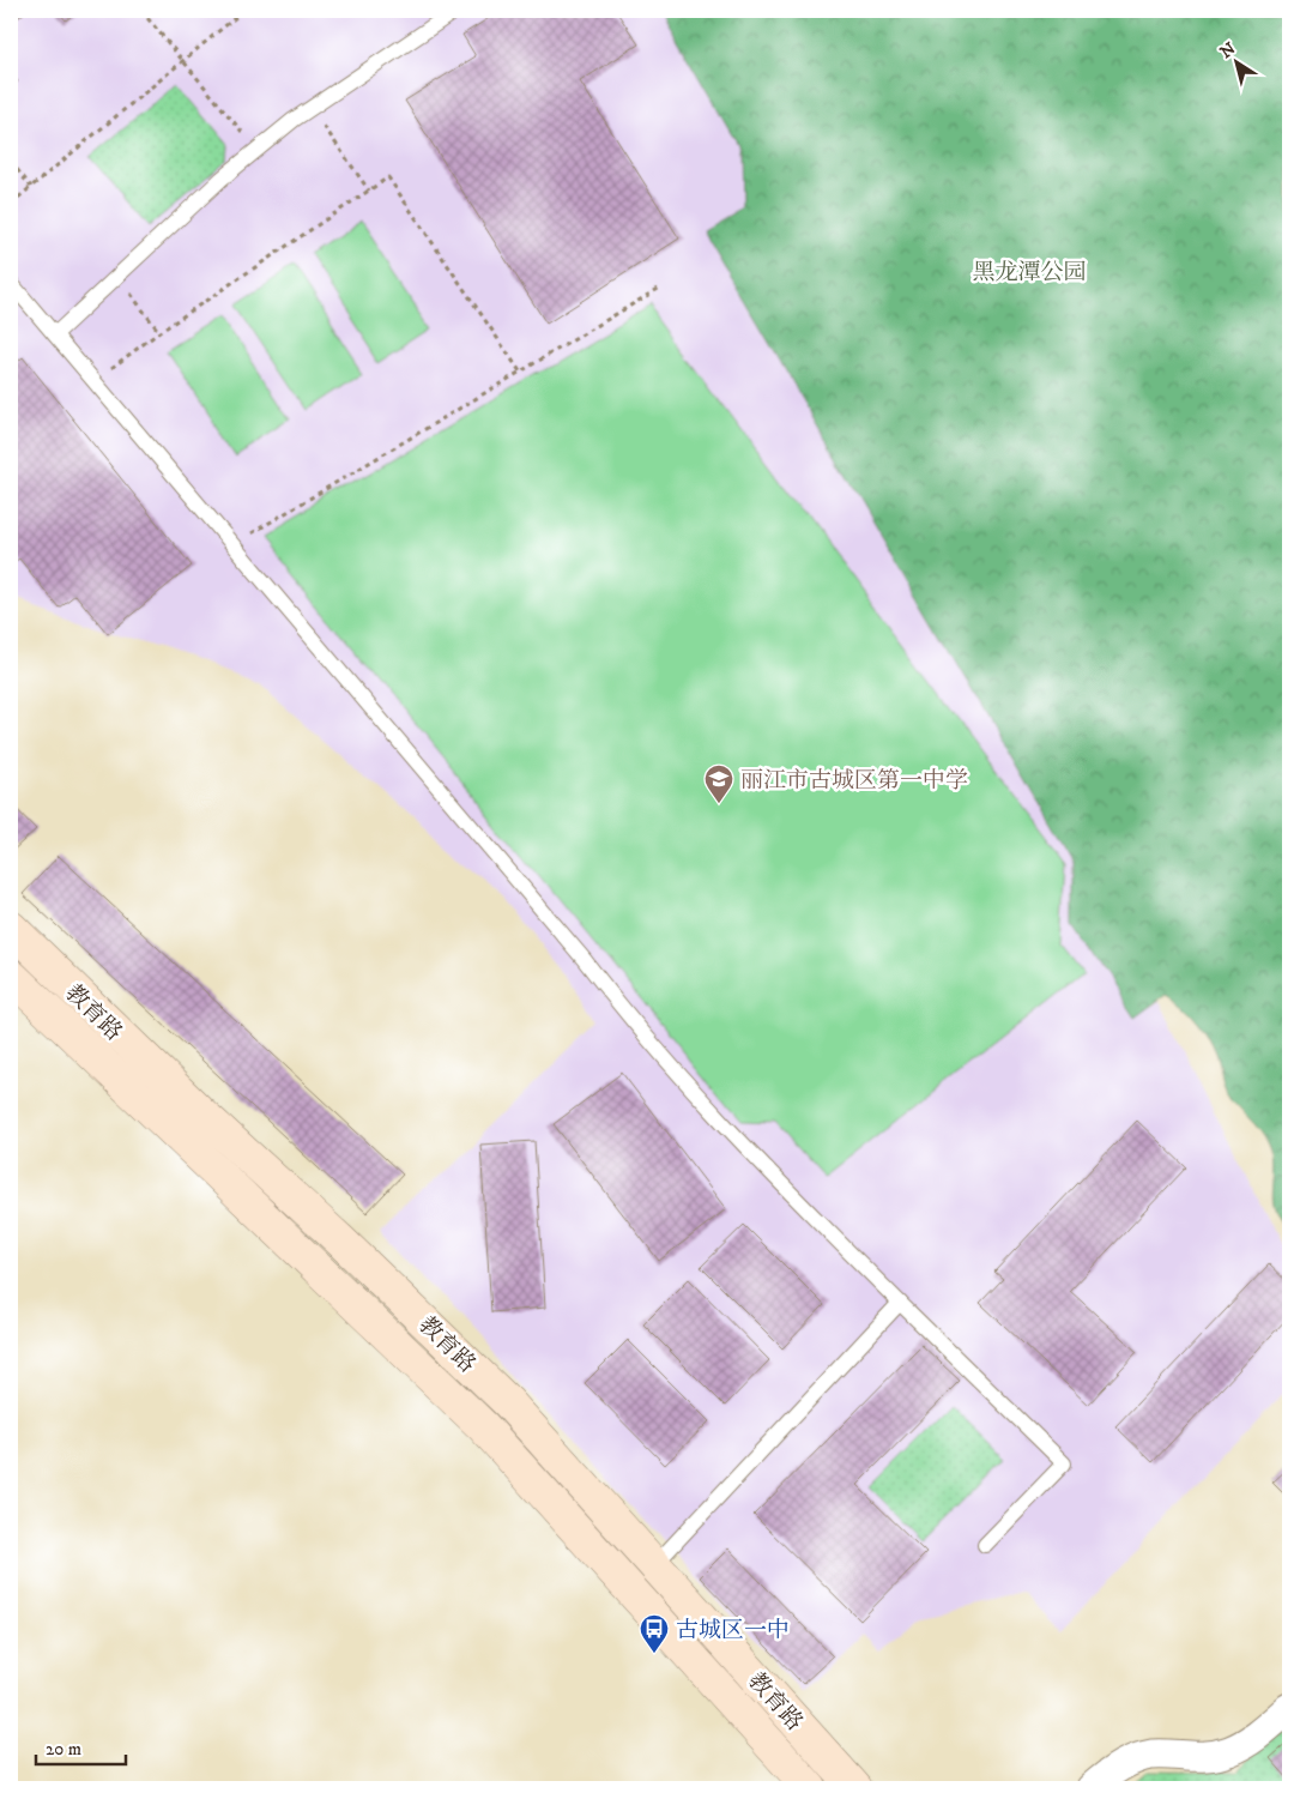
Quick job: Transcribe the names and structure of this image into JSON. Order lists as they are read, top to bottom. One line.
{"streets":{"street":["教育路"]},"parks":["黑龙潭公园"],"places":{"school or university":["丽江市古城区第一中学"],"bus stop":["古城区一中"]},"scale_bar":"20 m","north":"top left"}
